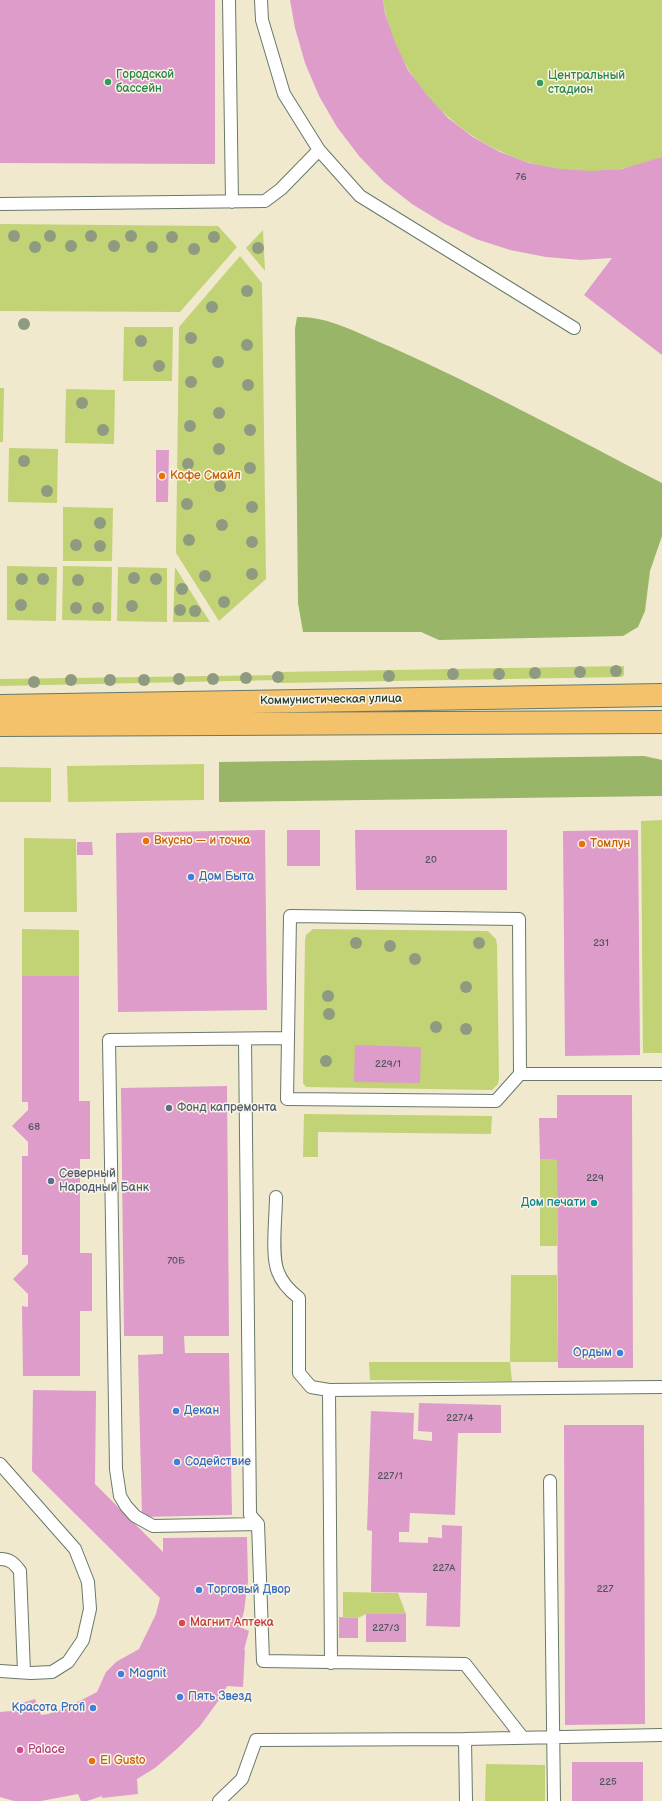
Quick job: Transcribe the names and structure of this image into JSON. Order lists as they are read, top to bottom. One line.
{"streets":{"main road":["Коммунистическая улица"]},"places":["Городской бассейн","Центральный стадион","Кофе Смайл","Вкусно — и точка","Томлун","Дом Быта","Фонд капремонта","Северный Народный Банк","Дом печати","Ордым","Декан","Содействие","Торговый Двор","Магнит Аптека","Magnit","Пять Звезд","Красота Profi","Palace","El Gusto"],"house_numbers":["76","20","231","229/1","68","229","70Б","227/4","227/1","227А","227","227/3","225"]}
